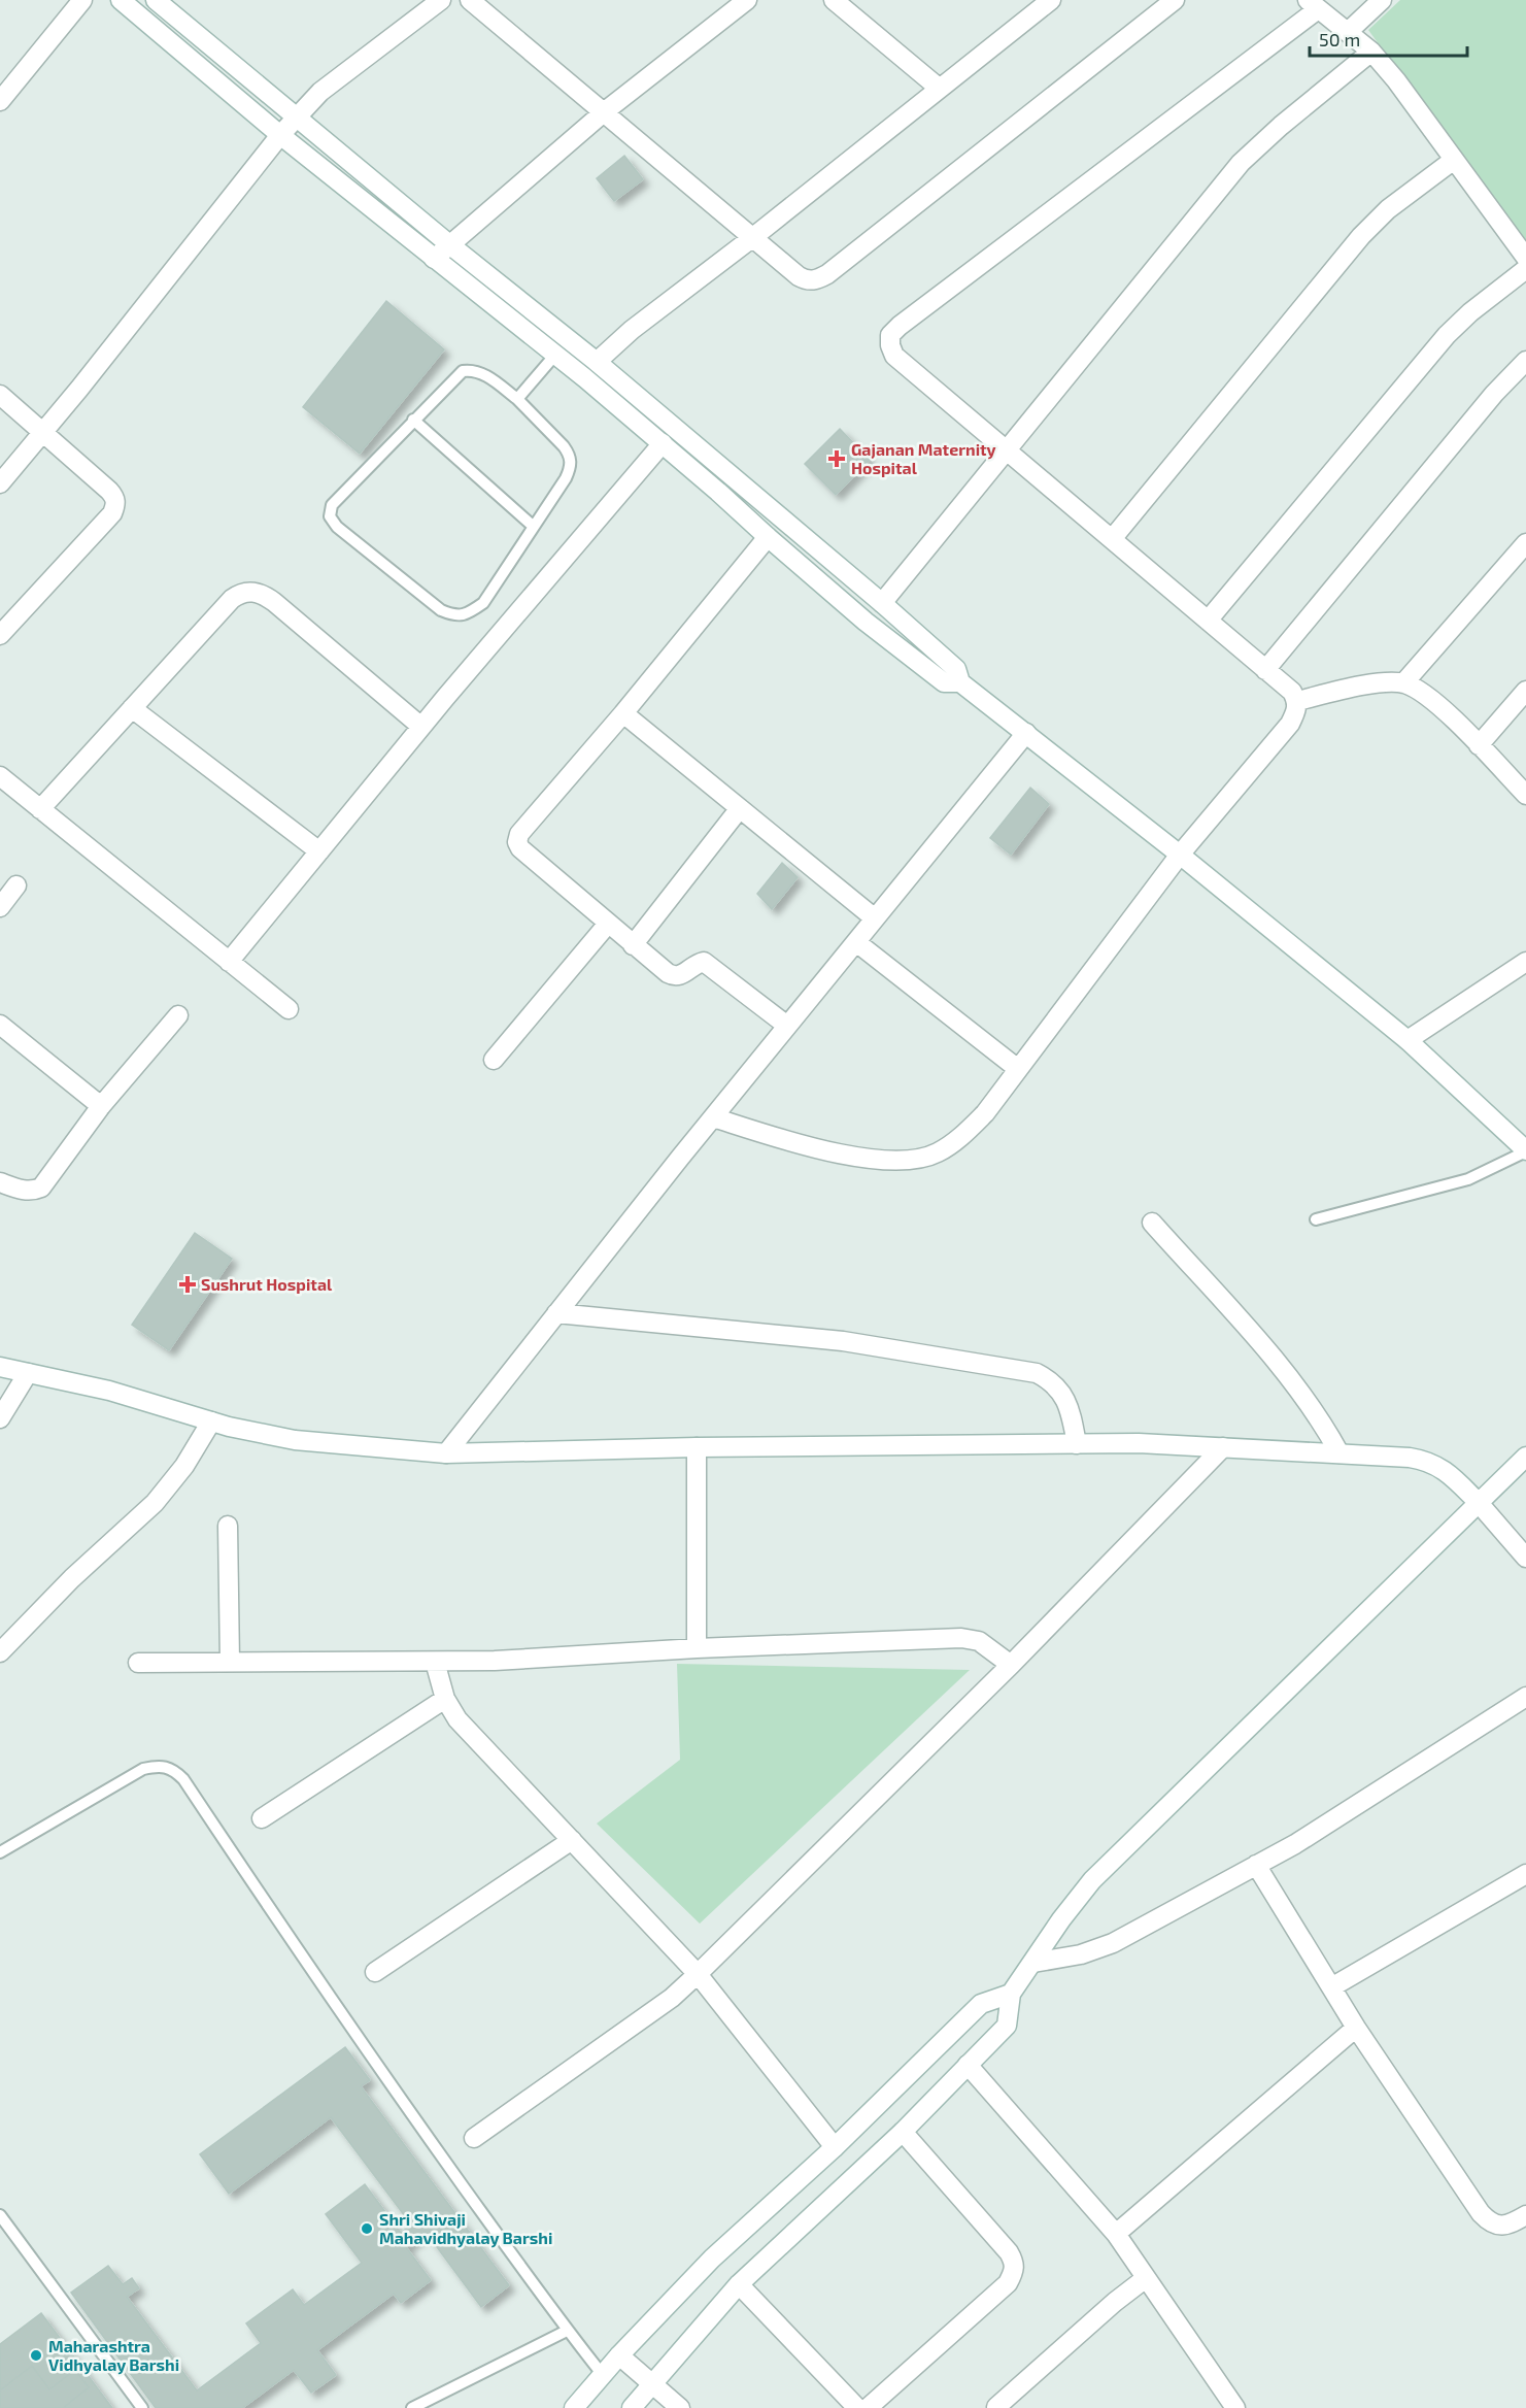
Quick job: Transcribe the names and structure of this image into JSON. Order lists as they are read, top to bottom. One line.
{"places":{"health":["Gajanan Maternity Hospital","Sushrut Hospital"],"other":["Shri Shivaji Mahavidhyalay Barshi","Maharashtra Vidhyalay Barshi"]},"scale_bar":"50 m"}
